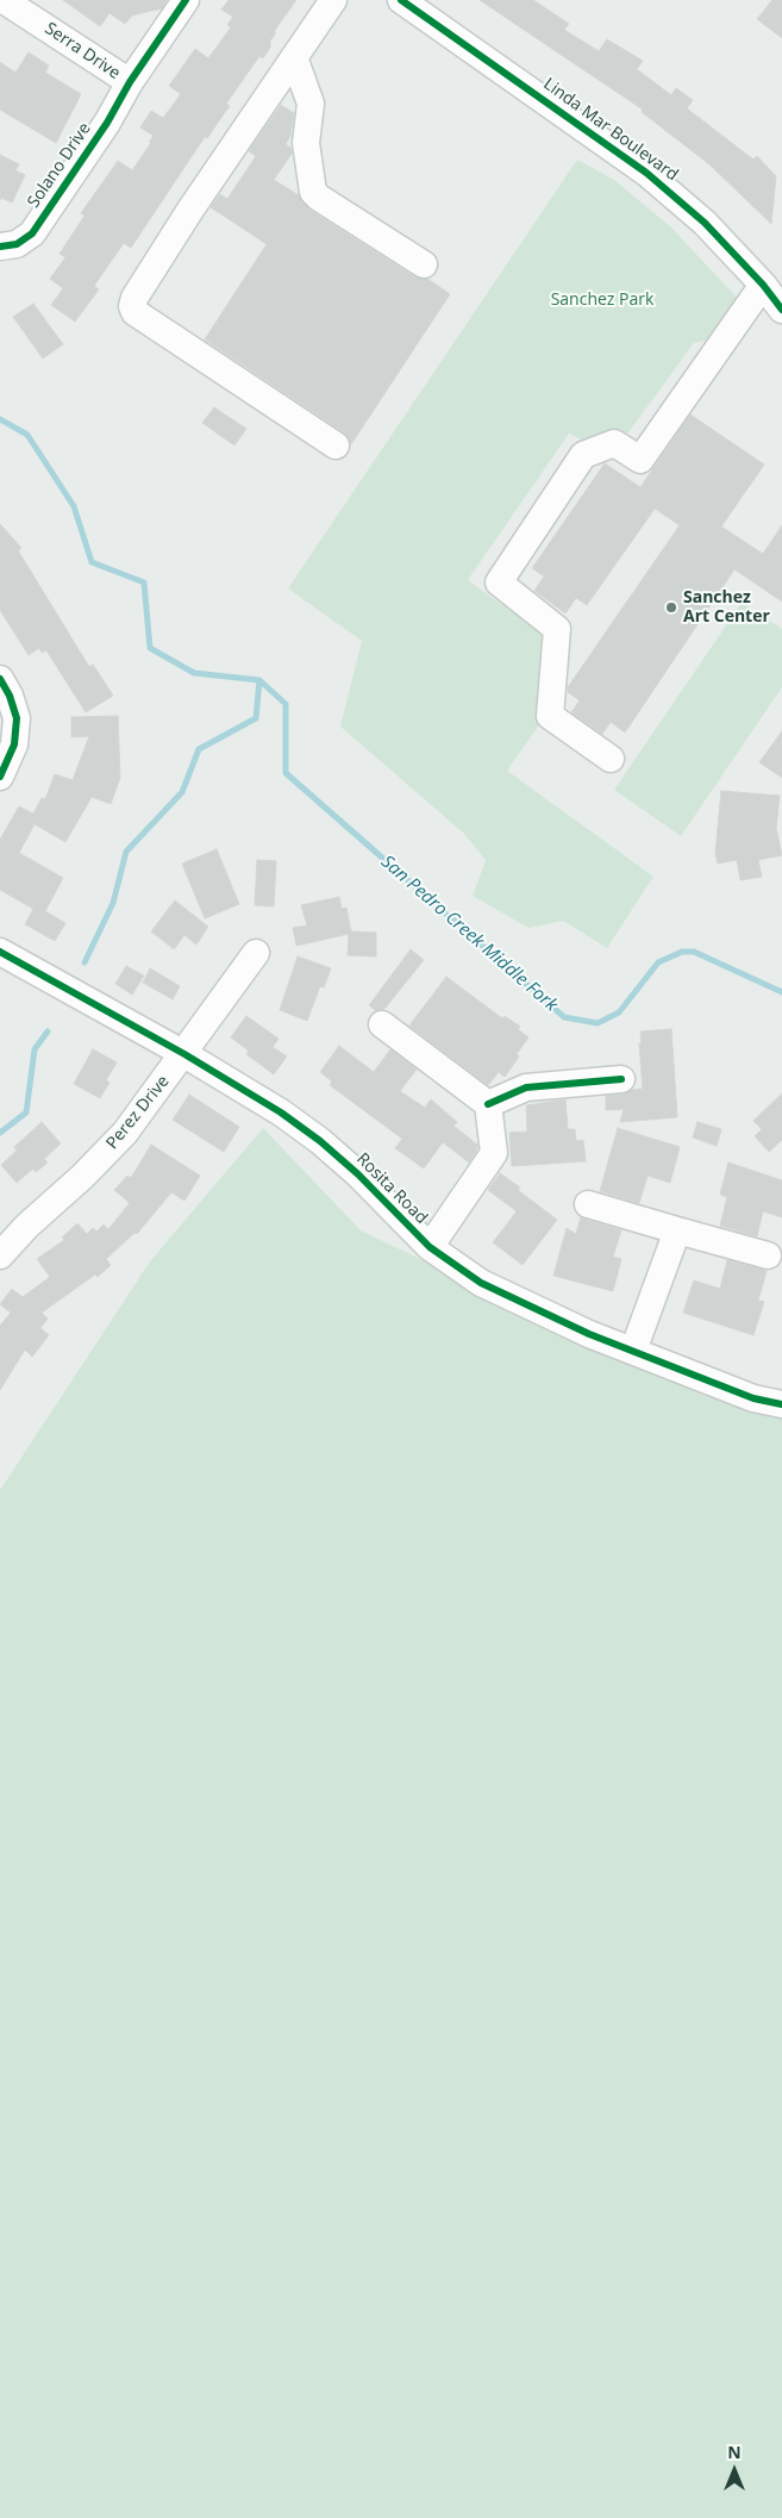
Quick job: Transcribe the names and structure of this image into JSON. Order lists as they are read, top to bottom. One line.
{"streets":{"street":["Serra Drive","Linda Mar Boulevard","Solano Drive","Perez Drive","Rosita Road"]},"crossings":[["Serra Drive","Solano Drive"],["Perez Drive","Rosita Road"]],"water":["San Pedro Creek Middle Fork"],"parks":["Sanchez Park"],"places":["Sanchez Art Center"],"north":"top"}
